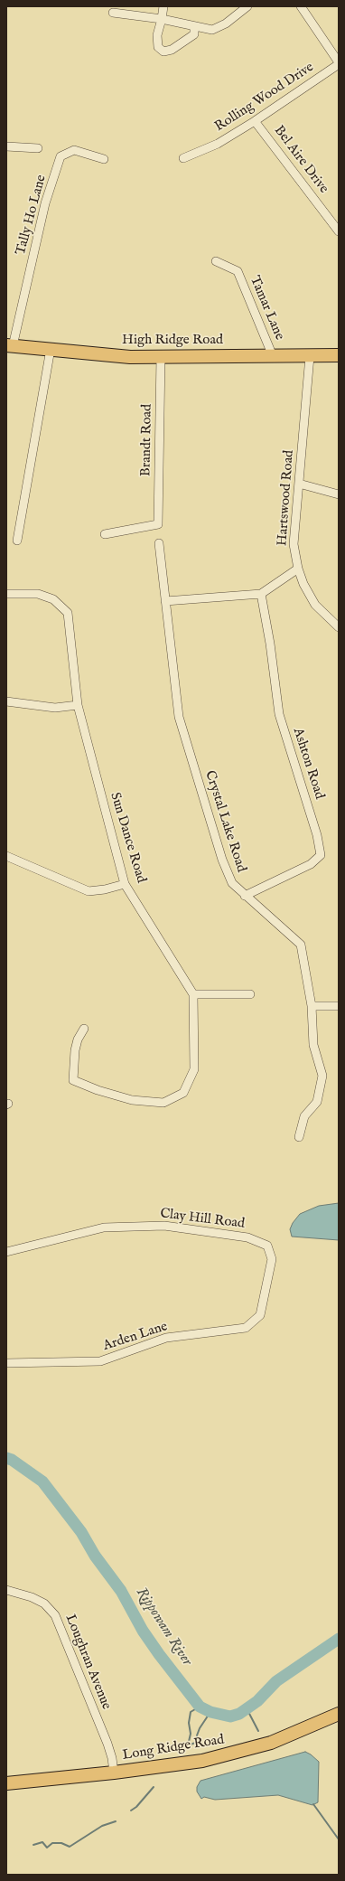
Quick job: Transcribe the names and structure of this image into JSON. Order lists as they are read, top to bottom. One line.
{"streets":{"main road":["High Ridge Road","Long Ridge Road"],"street":["Rolling Wood Drive","Bel Aire Drive","Tally Ho Lane","Tamar Lane","Brandt Road","Hartswood Road","Ashton Road","Crystal Lake Road","Sun Dance Road","Clay Hill Road","Arden Lane","Loughran Avenue"]},"crossings":[["Rolling Wood Drive","Bel Aire Drive"],["Tally Ho Lane","High Ridge Road"],["Tamar Lane","High Ridge Road"],["High Ridge Road","Brandt Road"],["High Ridge Road","Hartswood Road"],["Ashton Road","Crystal Lake Road"],["Clay Hill Road","Arden Lane"],["Loughran Avenue","Long Ridge Road"]],"water":["Rippowam River"]}
